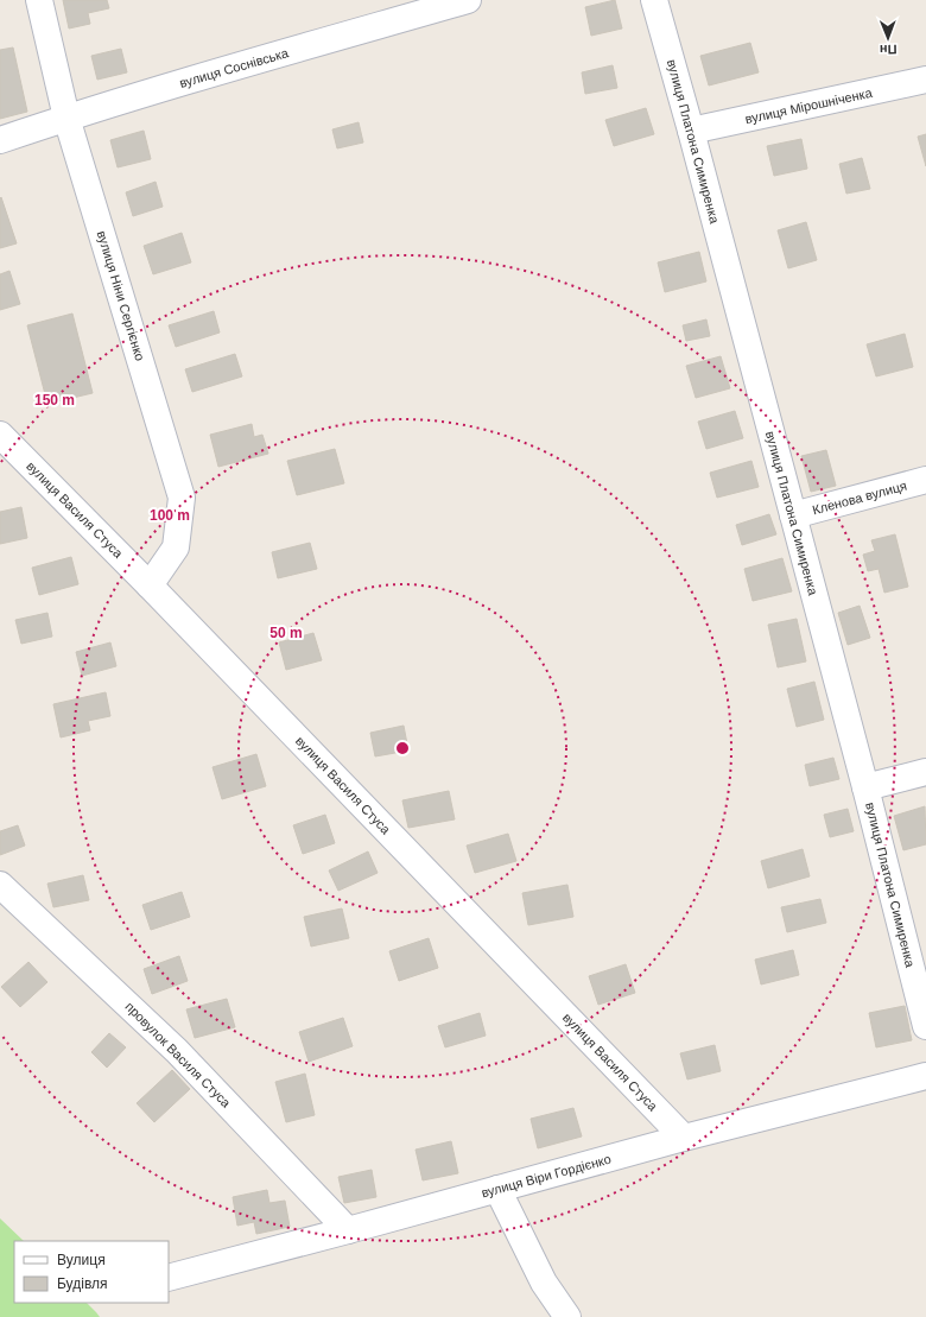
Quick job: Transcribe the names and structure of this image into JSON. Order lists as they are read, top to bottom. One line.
{"streets":{"street":["вулиця Соснівська","вулиця Мірошніченка","вулиця Платона Симиренка","вулиця Ніни Сергієнко","Кленова вулиця","вулиця Василя Стуса","провулок Василя Стуса","вулиця Віри Гордієнко"]},"crossings":[["вулиця Соснівська","вулиця Ніни Сергієнко"],["вулиця Мірошніченка","вулиця Платона Симиренка"],["вулиця Платона Симиренка","Кленова вулиця"],["вулиця Ніни Сергієнко","вулиця Василя Стуса"],["вулиця Василя Стуса","вулиця Віри Гордієнко"],["провулок Василя Стуса","вулиця Віри Гордієнко"]],"legend":["Вулиця","Будівля"],"north":"bottom","rings":["150 m","100 m","50 m"]}
